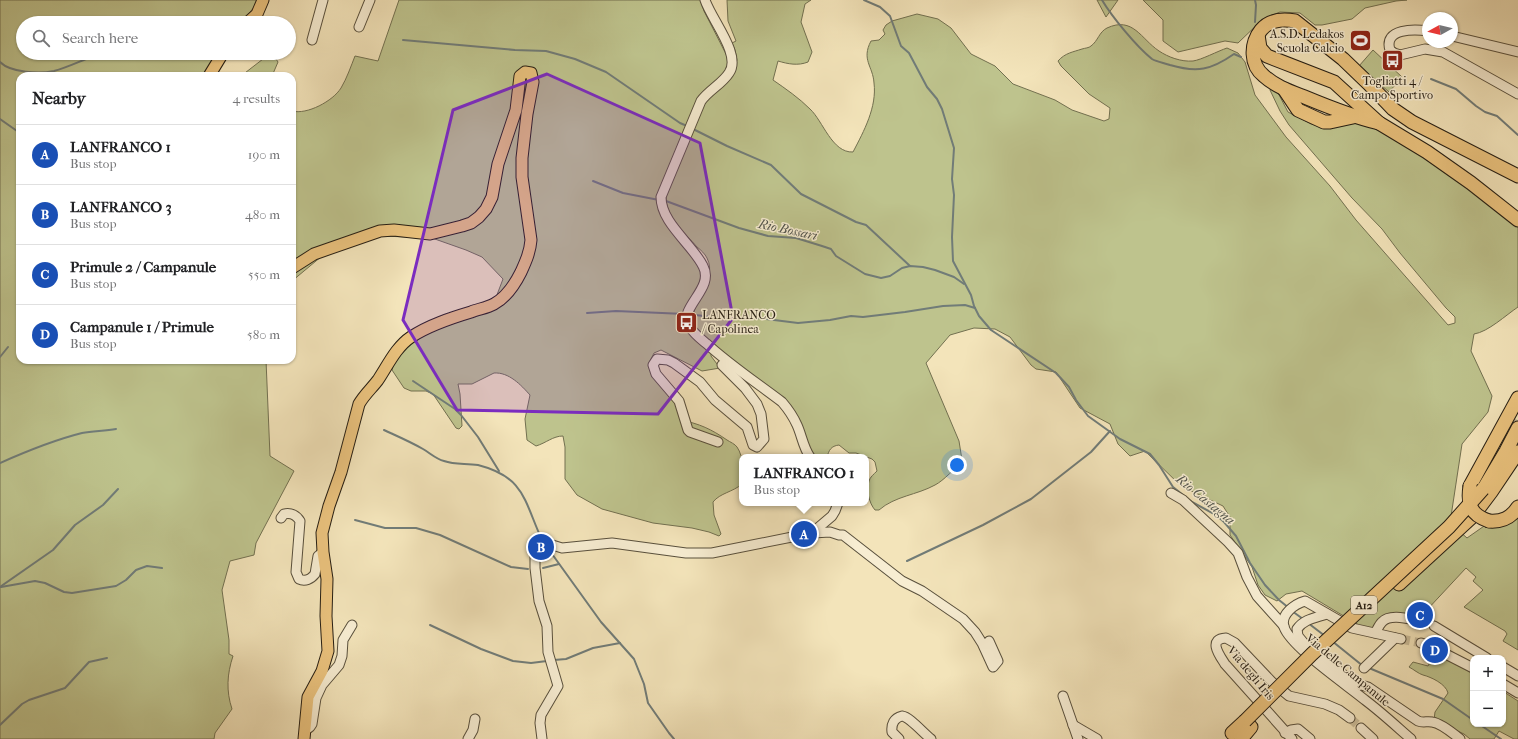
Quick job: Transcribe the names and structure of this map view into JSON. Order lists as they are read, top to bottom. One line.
{"streets":{"highway":["A12"],"street":["Via delle Campanule","Via degli Iris"]},"water":["Rio Bossari","Rio Castagna"],"places":{"sports":["A.S.D. Ledakos Scuola Calcio"],"bus stop":["Togliatti 4 / Campo Sportivo","LANFRANCO / Capolinea"]},"north":"left","page":{"search":"Search here","heading":["Nearby","4 results"],"list":[{"mark":"A","name":"LANFRANCO 1","note":"Bus stop","value":"190 m"},{"mark":"B","name":"LANFRANCO 3","note":"Bus stop","value":"480 m"},{"mark":"C","name":"Primule 2 / Campanule","note":"Bus stop","value":"550 m"},{"mark":"D","name":"Campanule 1 / Primule","note":"Bus stop","value":"580 m"}],"popup":["LANFRANCO 1","Bus stop"],"pins":["A","B","C","D"],"map_buttons":["+","−"]}}
